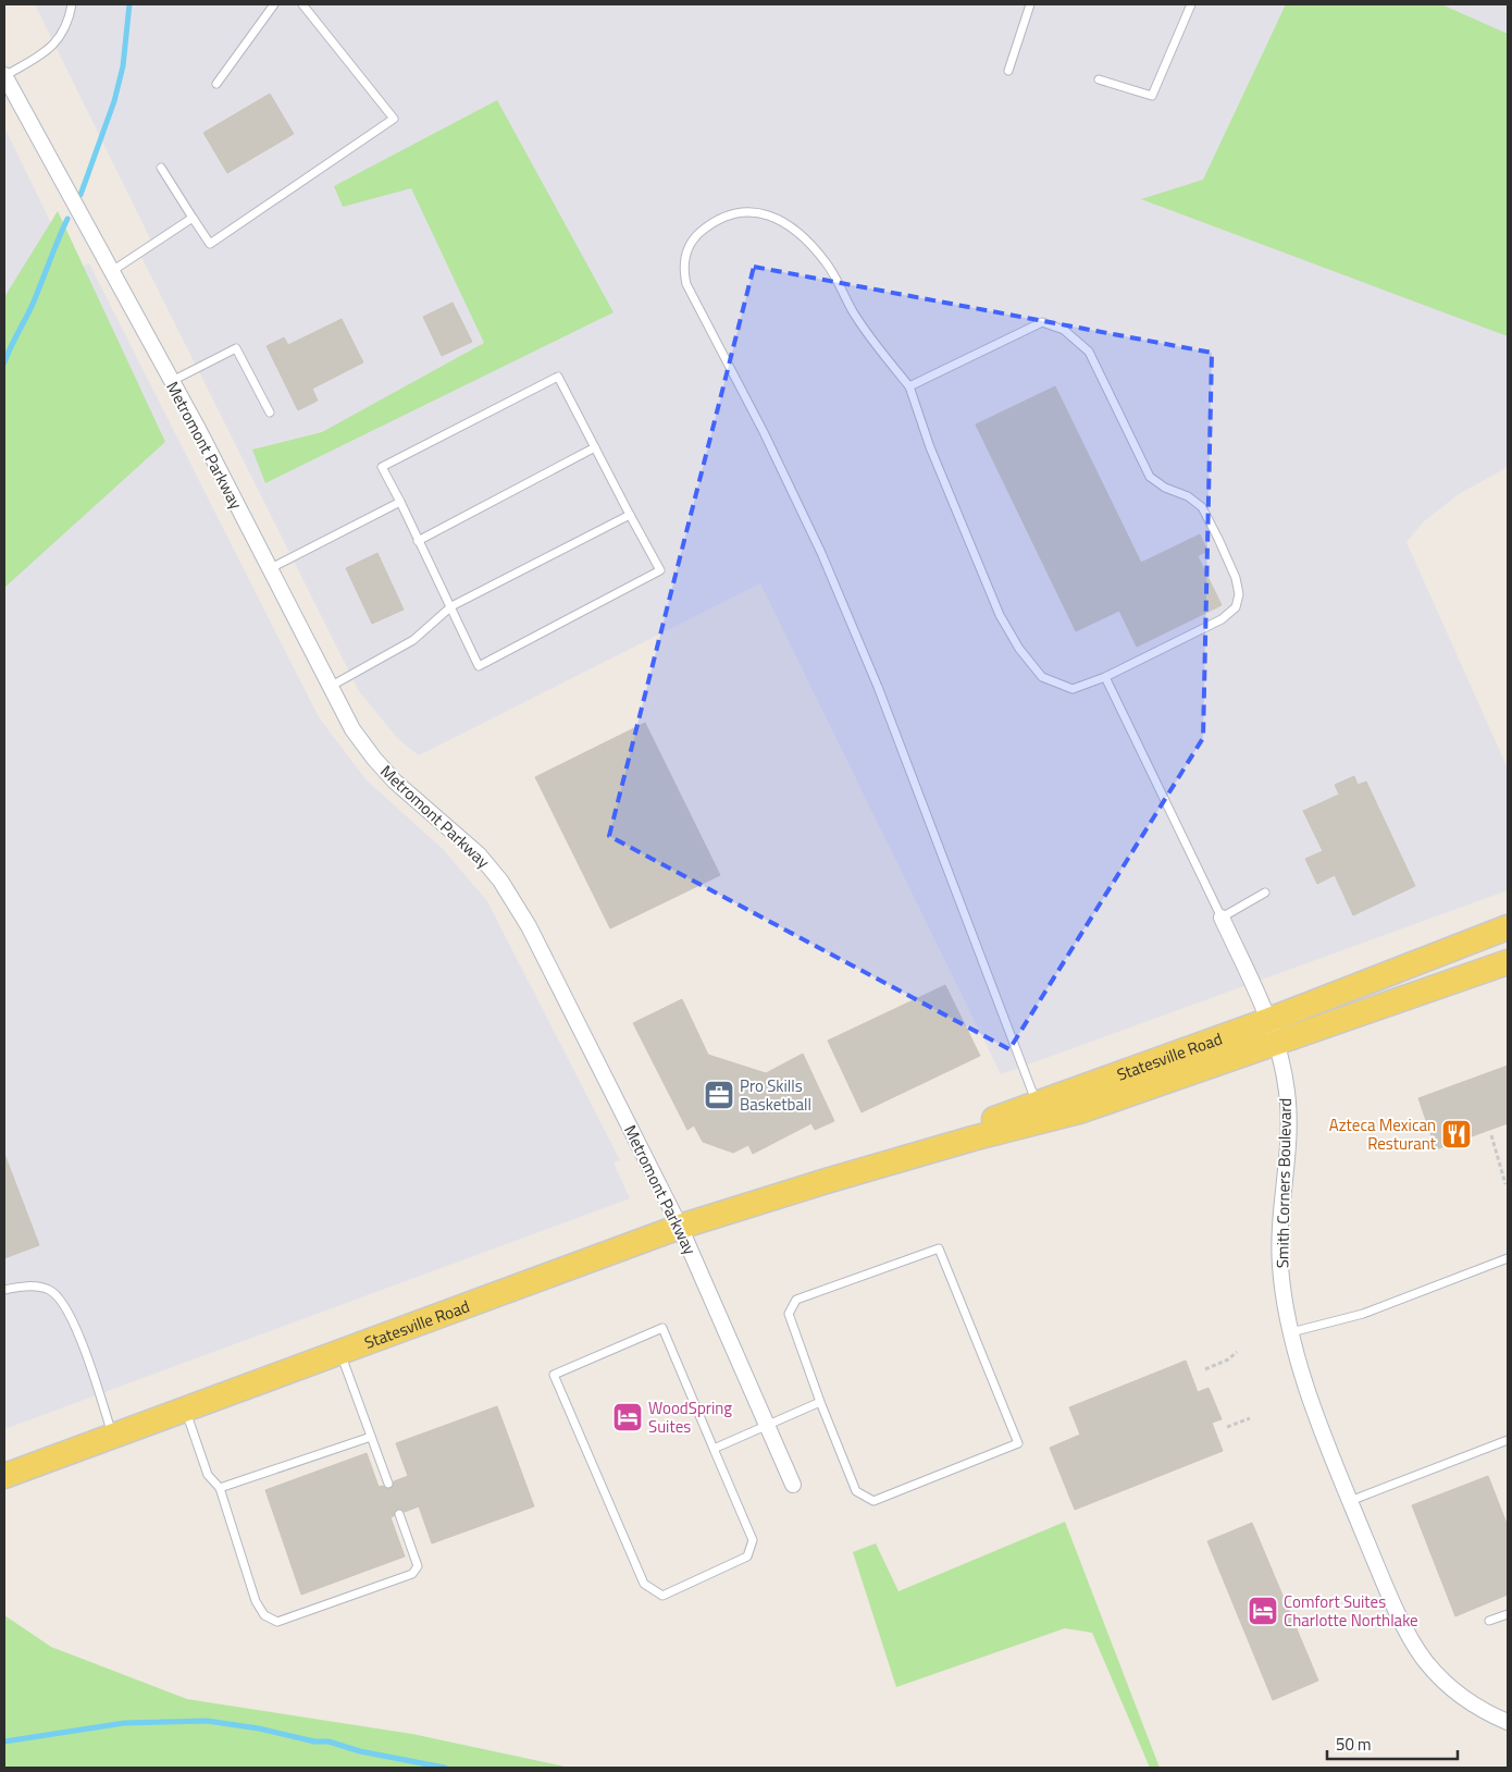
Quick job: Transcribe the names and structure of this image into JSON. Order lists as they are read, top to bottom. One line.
{"streets":{"main road":["Statesville Road"],"street":["Metromont Parkway","Smith Corners Boulevard"]},"crossings":[["Metromont Parkway","Statesville Road"],["Statesville Road","Smith Corners Boulevard"]],"places":{"office":["Pro Skills Basketball"],"restaurant":["Azteca Mexican Resturant"],"hotel":["WoodSpring Suites","Comfort Suites Charlotte Northlake"]},"scale_bar":"50 m"}
